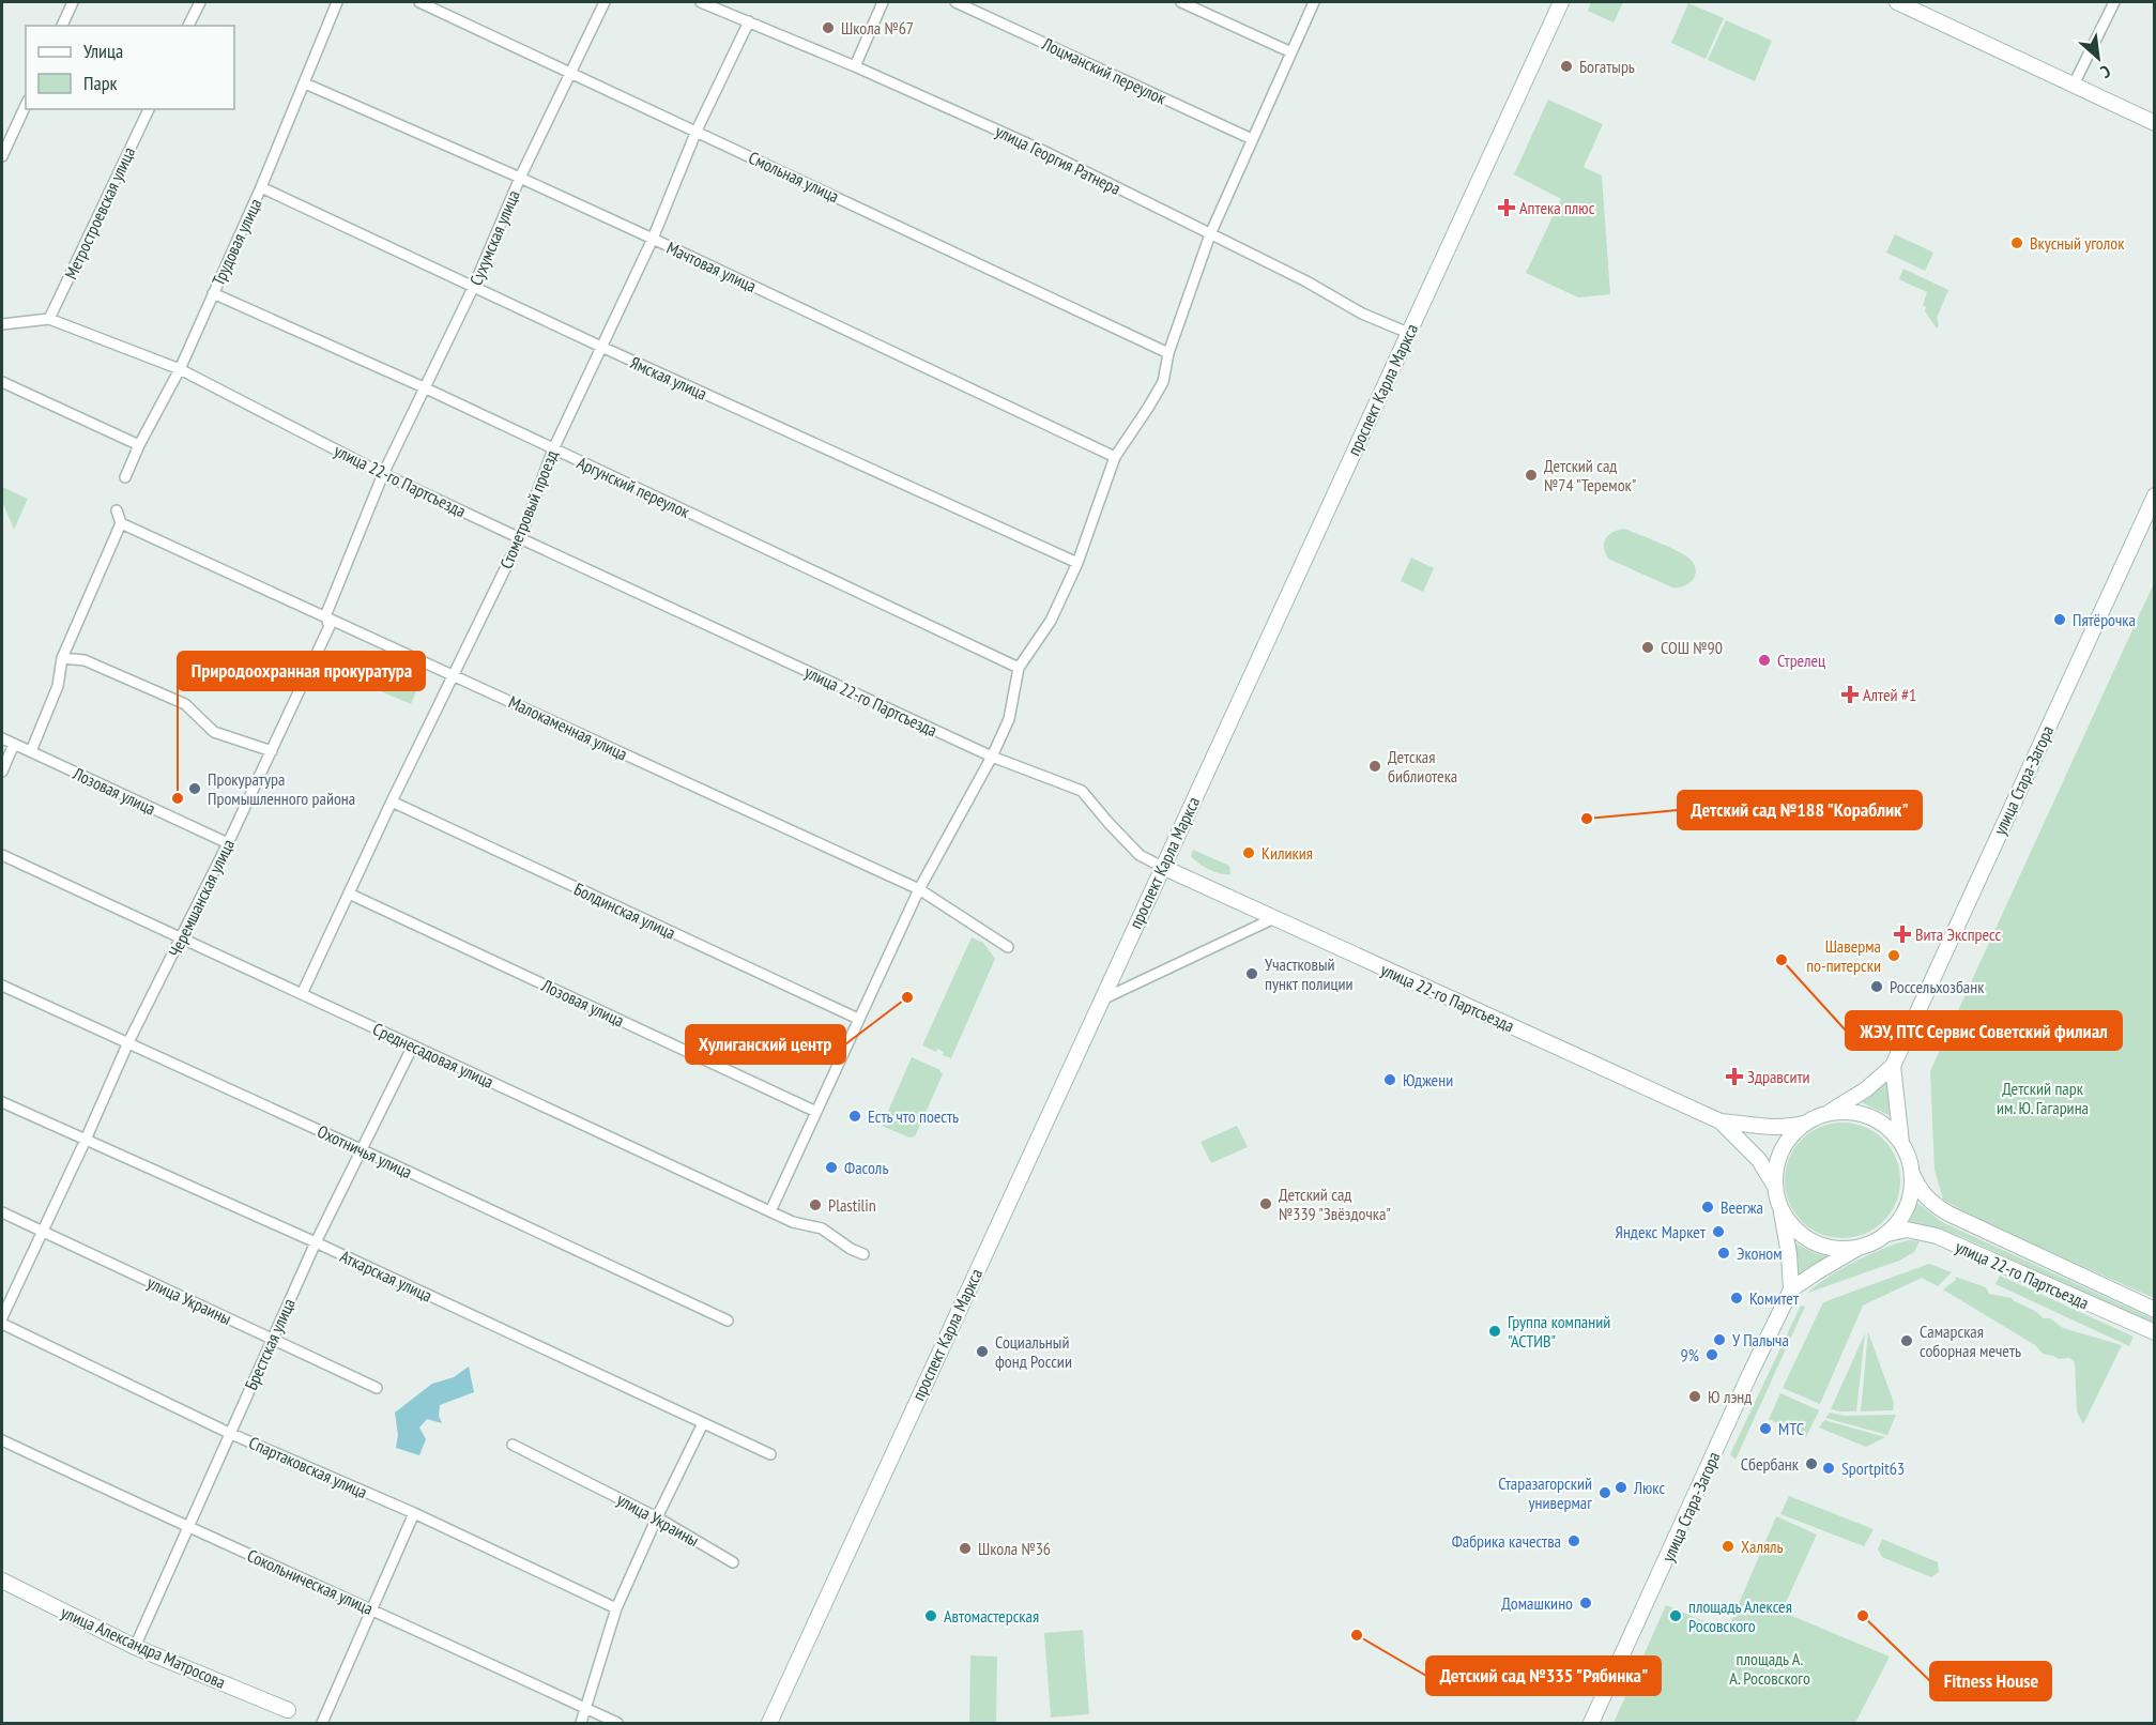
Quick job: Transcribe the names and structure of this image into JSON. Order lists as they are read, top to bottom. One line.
{"streets":{"street":["Лоцманский переулок","улица Георгия Ратнера","Смольная улица","Метростроевская улица","Сухумская улица","Трудовая улица","Мачтовая улица","Ямская улица","проспект Карла Маркса","улица 22-го Партсъезда","Аргунский переулок","Стометровый проезд","Малокаменная улица","улица Стара-Загора","Лозовая улица","Черемшанская улица","Болдинская улица","Среднесадовая улица","Охотничья улица","Аткарская улица","улица Украины","Брестская улица","Спартаковская улица","Сокольническая улица","улица Александра Матросова"]},"crossings":[["улица Георгия Ратнера","проспект Карла Маркса"],["улица Георгия Ратнера","Стометровый проезд"],["Смольная улица","Сухумская улица"],["Смольная улица","Стометровый проезд"],["Метростроевская улица","улица 22-го Партсъезда"],["Сухумская улица","Мачтовая улица"],["Сухумская улица","Ямская улица"],["Сухумская улица","улица 22-го Партсъезда"],["Сухумская улица","Аргунский переулок"],["Сухумская улица","Черемшанская улица"],["Трудовая улица","Мачтовая улица"],["Трудовая улица","Ямская улица"],["Трудовая улица","улица 22-го Партсъезда"],["Трудовая улица","Аргунский переулок"],["Мачтовая улица","Стометровый проезд"],["Ямская улица","Стометровый проезд"],["проспект Карла Маркса","улица 22-го Партсъезда"],["улица 22-го Партсъезда","Стометровый проезд"],["улица 22-го Партсъезда","улица Стара-Загора"],["улица 22-го Партсъезда","Черемшанская улица"],["Аргунский переулок","Стометровый проезд"],["Стометровый проезд","Малокаменная улица"],["Стометровый проезд","Лозовая улица"],["Стометровый проезд","Болдинская улица"],["Стометровый проезд","Среднесадовая улица"],["Малокаменная улица","Черемшанская улица"],["Лозовая улица","Черемшанская улица"],["Черемшанская улица","Среднесадовая улица"],["Черемшанская улица","Охотничья улица"],["Черемшанская улица","Аткарская улица"],["Черемшанская улица","улица Украины"],["Среднесадовая улица","Брестская улица"],["Охотничья улица","Брестская улица"],["Аткарская улица","Брестская улица"],["улица Украины","Брестская улица"],["Брестская улица","Спартаковская улица"],["Брестская улица","Сокольническая улица"],["Брестская улица","улица Александра Матросова"]],"parks":["Детский парк им. Ю. Гагарина","площадь А. А. Росовского"],"places":{"other":["Школа №67","Богатырь","Вкусный уголок","Детский сад №74 \"Теремок\"","Пятёрочка","СОШ №90","Стрелец","Детская библиотека","Прокуратура Промышленного района","Природоохранная прокуратура","Детский сад №188 \"Кораблик\"","Киликия","Шаверма по-питерски","ЖЭУ, ПТС Сервис Советский филиал","Участковый пункт полиции","Россельхозбанк","Хулиганский центр","Юджени","Есть что поесть","Фасоль","Детский сад №339 \"Звёздочка\"","Plastilin","Beerжа","Яндекс Маркет","Эконом","Комитет","Группа компаний \"АСТИВ\"","У Палыча","Самарская соборная мечеть","Социальный фонд России","9%","Ю лэнд","МТС","Сбербанк","Sportpit63","Люкс","Старазагорский универмаг","Фабрика качества","Халяль","Школа №36","Домашкино","Автомастерская","площадь Алексея Росовского","Fitness House","Детский сад №335 \"Рябинка\""],"health":["Аптека плюс","Алтей #1","Вита Экспресс","Здравсити"]},"legend":["Улица","Парк"],"north":"bottom right"}
